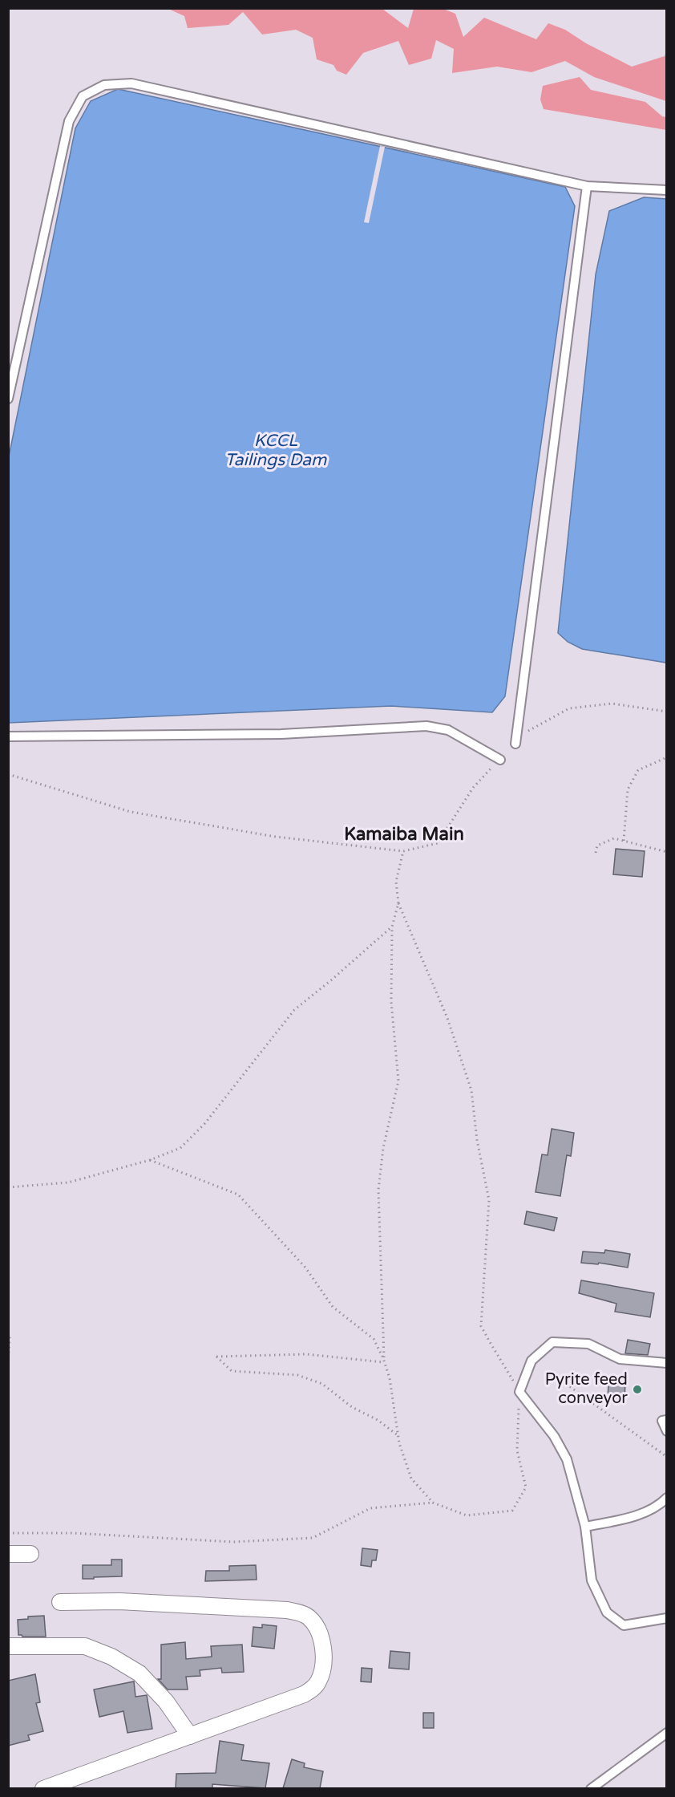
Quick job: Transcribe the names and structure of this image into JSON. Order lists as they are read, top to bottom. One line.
{"districts":["Kamaiba Main"],"water":["KCCL Tailings Dam"],"places":["Pyrite feed conveyor"]}
